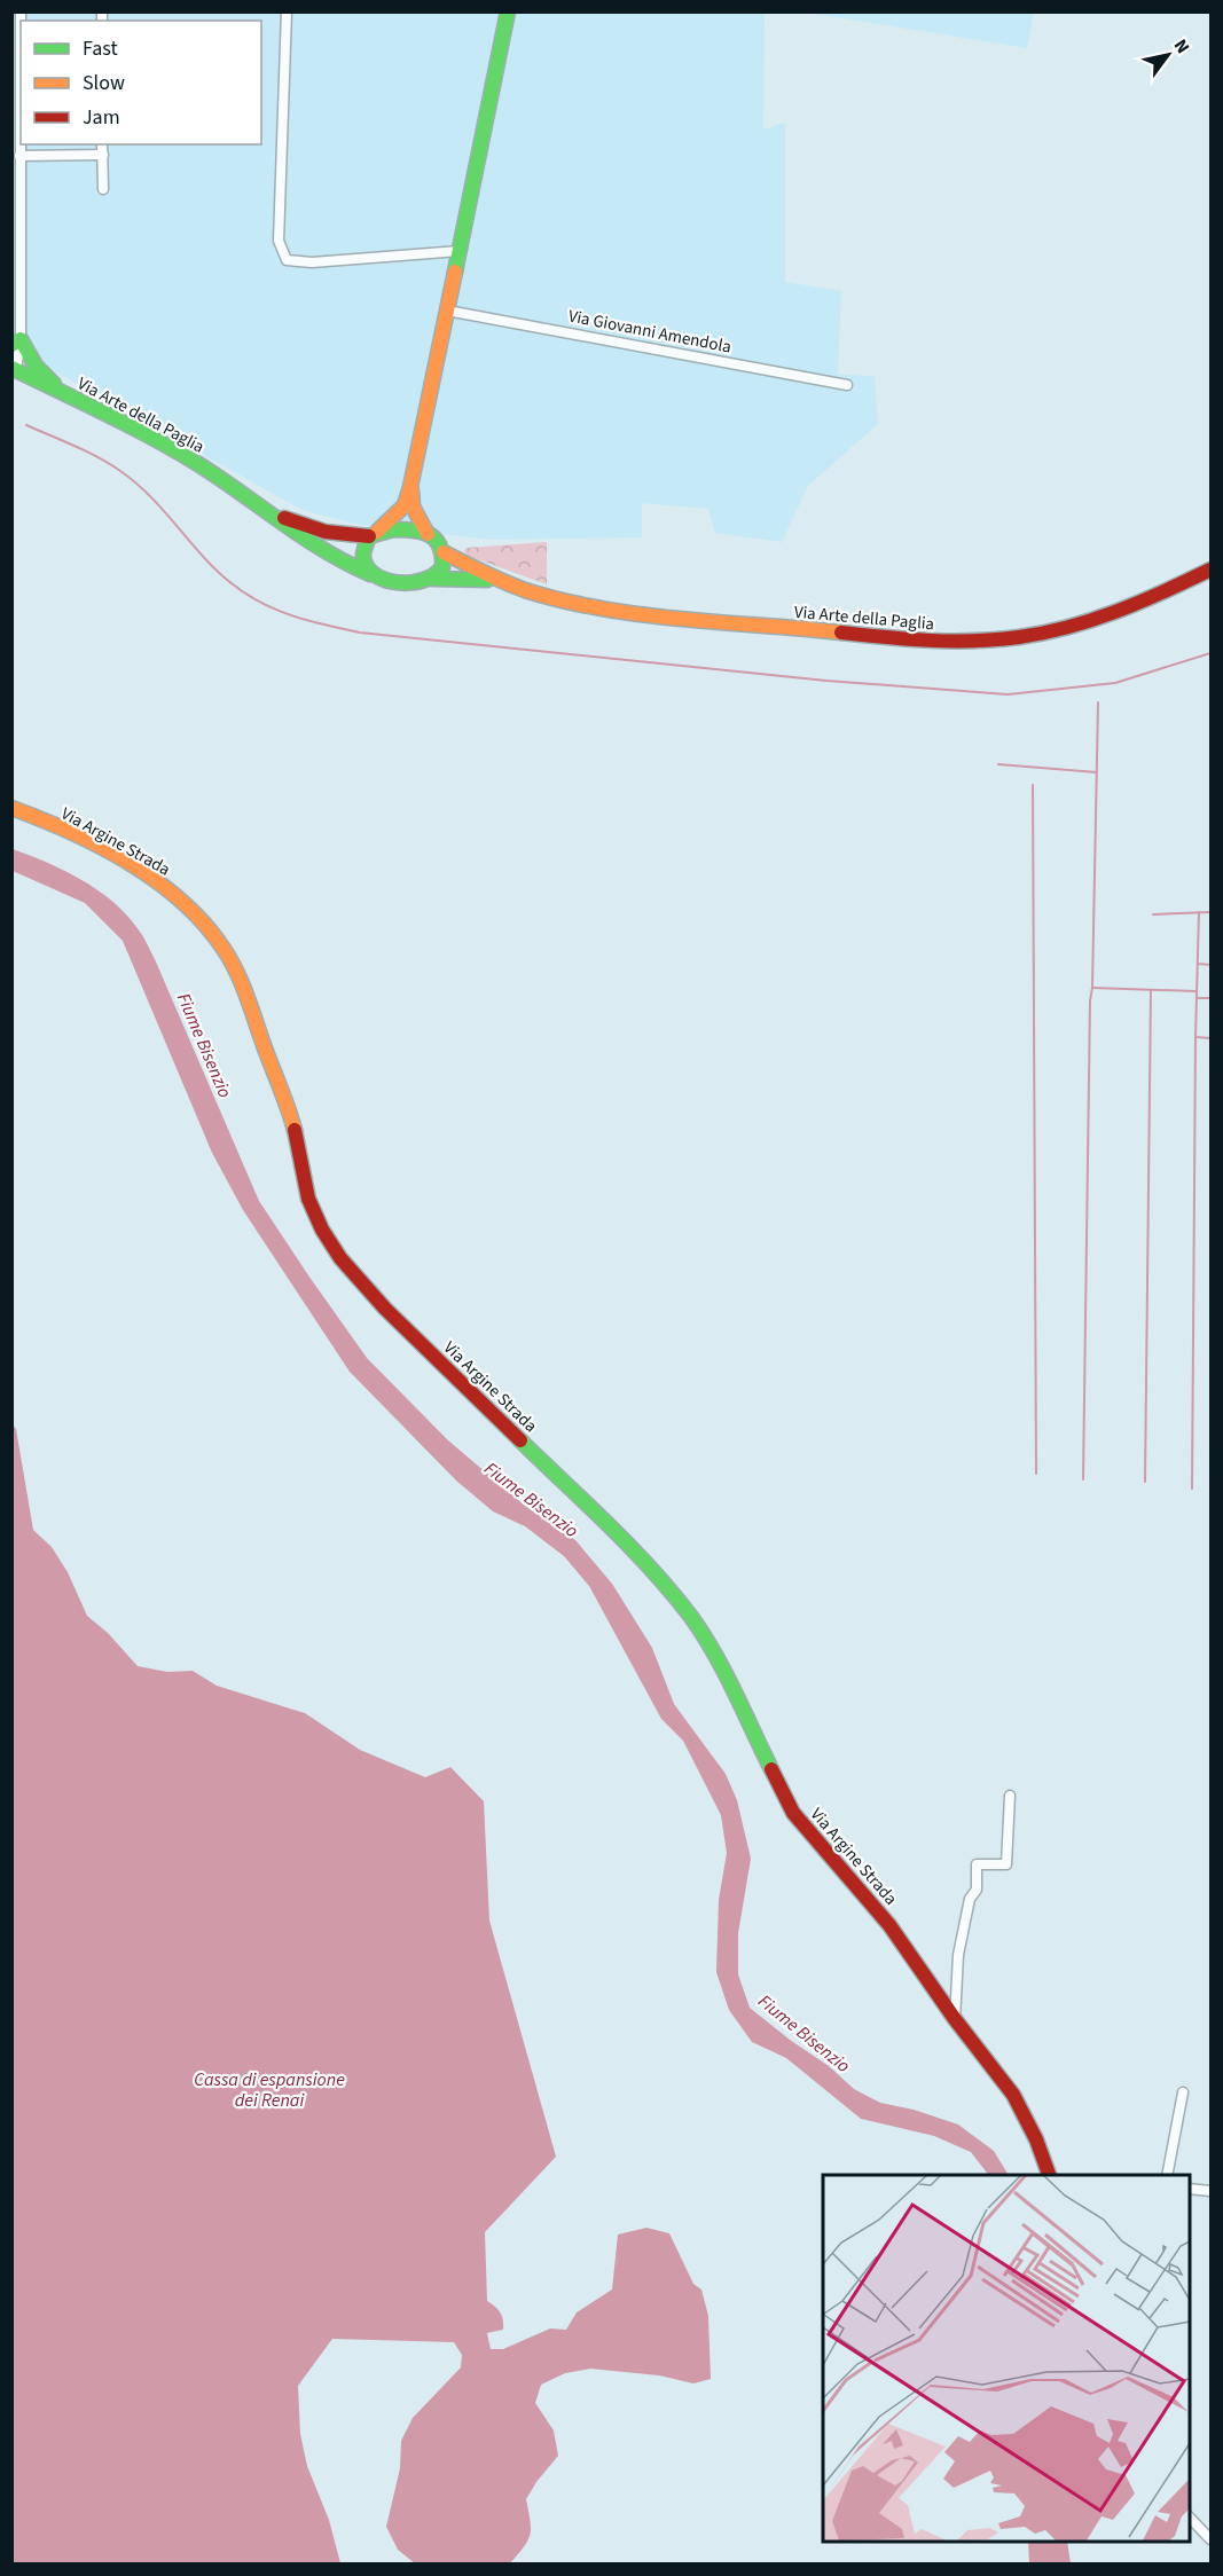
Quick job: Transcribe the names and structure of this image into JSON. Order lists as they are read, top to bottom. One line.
{"streets":{"street":["Via Giovanni Amendola","Via Arte della Paglia","Via Argine Strada"]},"water":["Fiume Bisenzio","Cassa di espansione dei Renai"],"legend":["Fast","Slow","Jam"],"north":"top right"}
